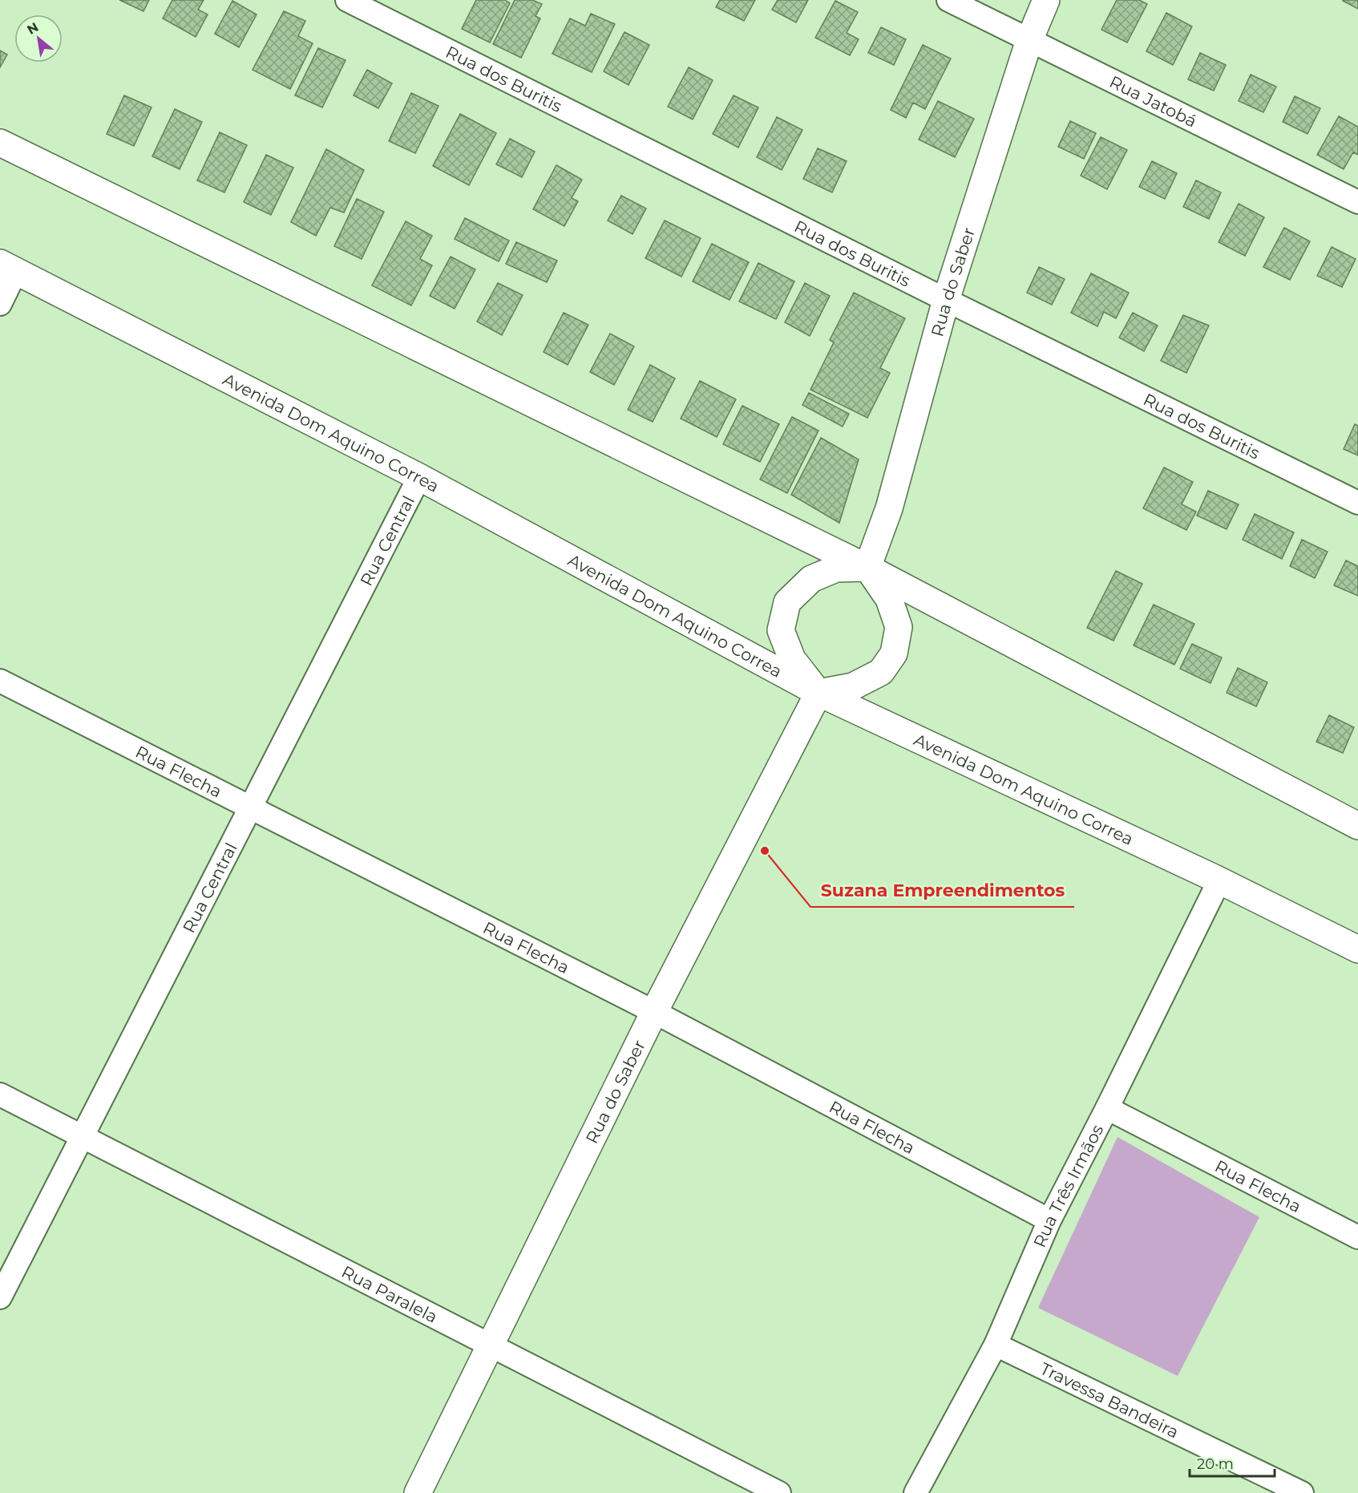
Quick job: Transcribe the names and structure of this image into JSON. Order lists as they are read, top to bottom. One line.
{"streets":{"street":["Rua dos Buritis","Rua Jatobá","Rua do Saber","Avenida Dom Aquino Correa","Rua Central","Rua Flecha","Rua Três Irmãos","Rua Paralela","Travessa Bandeira"]},"crossings":[["Rua dos Buritis","Rua do Saber"],["Rua Jatobá","Rua do Saber"],["Rua do Saber","Avenida Dom Aquino Correa"],["Rua do Saber","Rua Flecha"],["Rua do Saber","Rua Paralela"],["Avenida Dom Aquino Correa","Rua Central"],["Avenida Dom Aquino Correa","Rua Três Irmãos"],["Rua Central","Rua Flecha"],["Rua Central","Rua Paralela"],["Rua Flecha","Rua Três Irmãos"],["Rua Três Irmãos","Travessa Bandeira"]],"places":["Suzana Empreendimentos"],"scale_bar":"20 m","north":"top left"}
